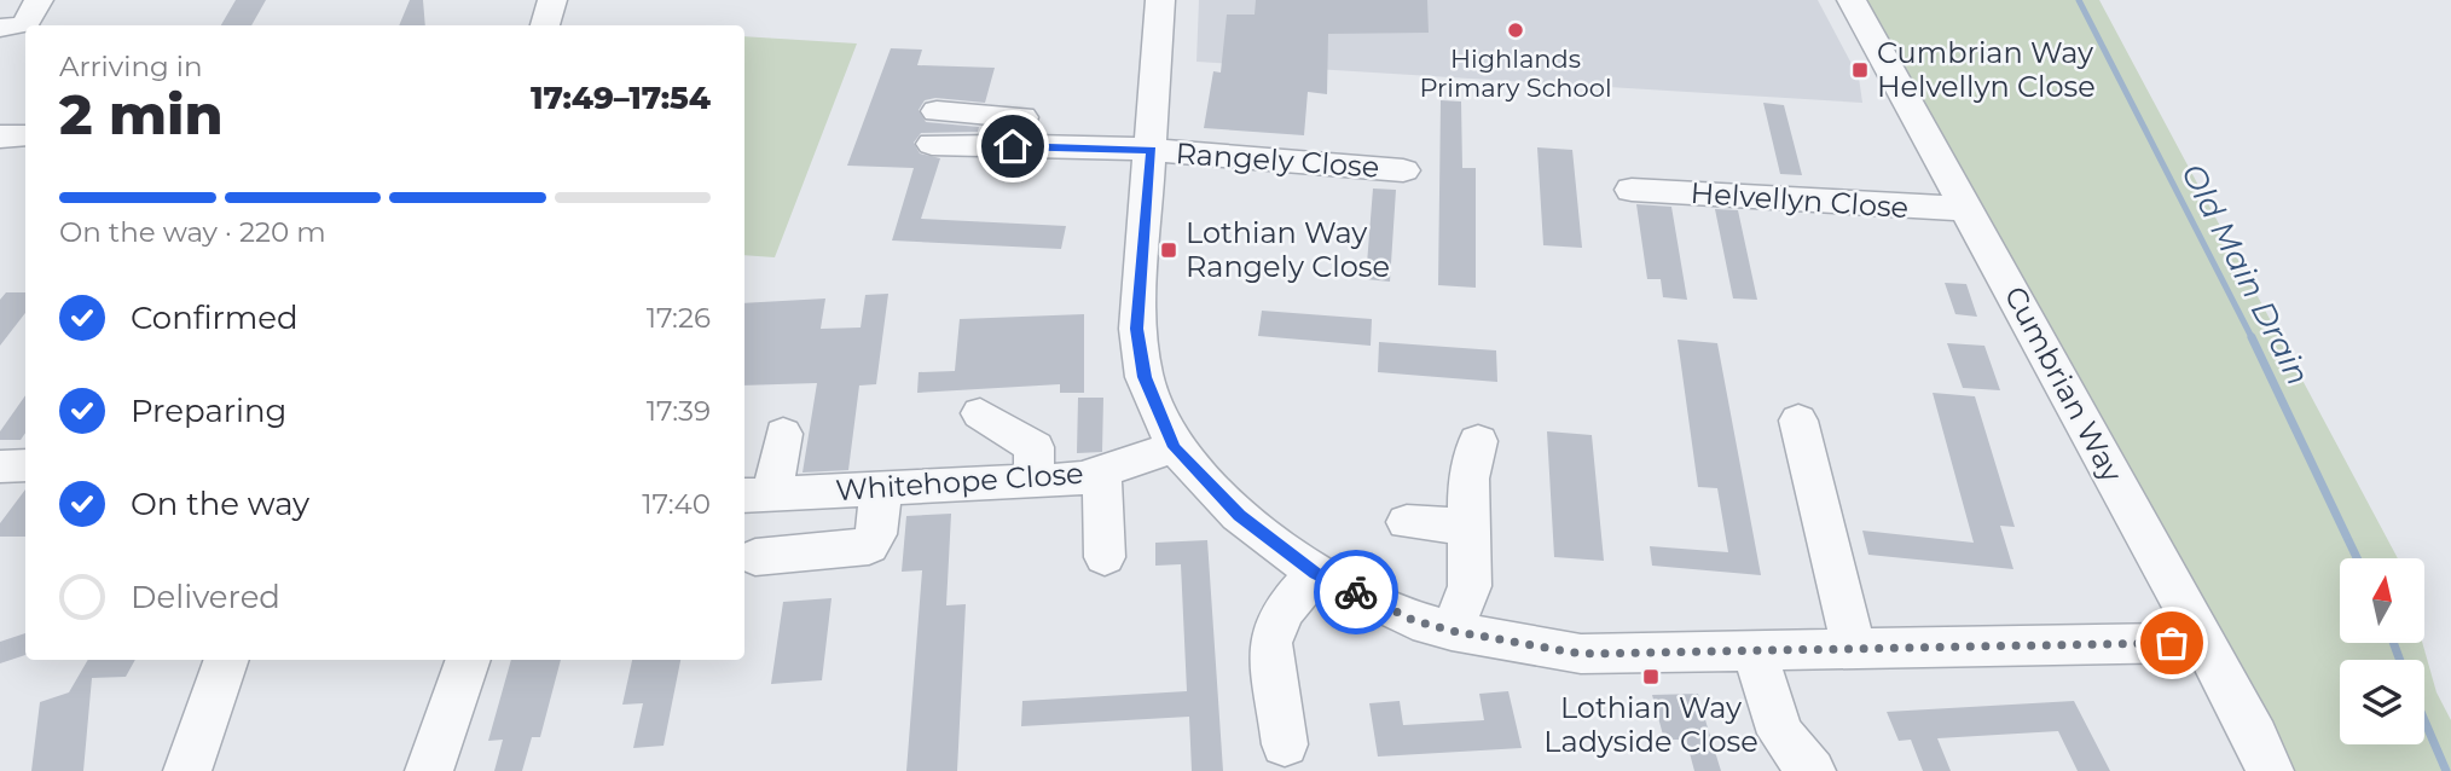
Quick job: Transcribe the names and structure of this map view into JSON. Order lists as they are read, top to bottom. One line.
{"streets":{"street":["Rangely Close","Helvellyn Close","Cumbrian Way","Whitehope Close"]},"crossings":[["Helvellyn Close","Cumbrian Way"]],"water":["Old Main Drain"],"places":{"other":["Highlands Primary School"],"transit":["Cumbrian Way Helvellyn Close","Lothian Way Rangely Close","Lothian Way Ladyside Close"]},"north":"top","page":{"heading":["2 min","Arriving in","17:49–17:54"],"bar":"On the way · 220 m","list":[["Confirmed","17:26"],["Preparing","17:39"],["On the way","17:40"],"Delivered"]}}
